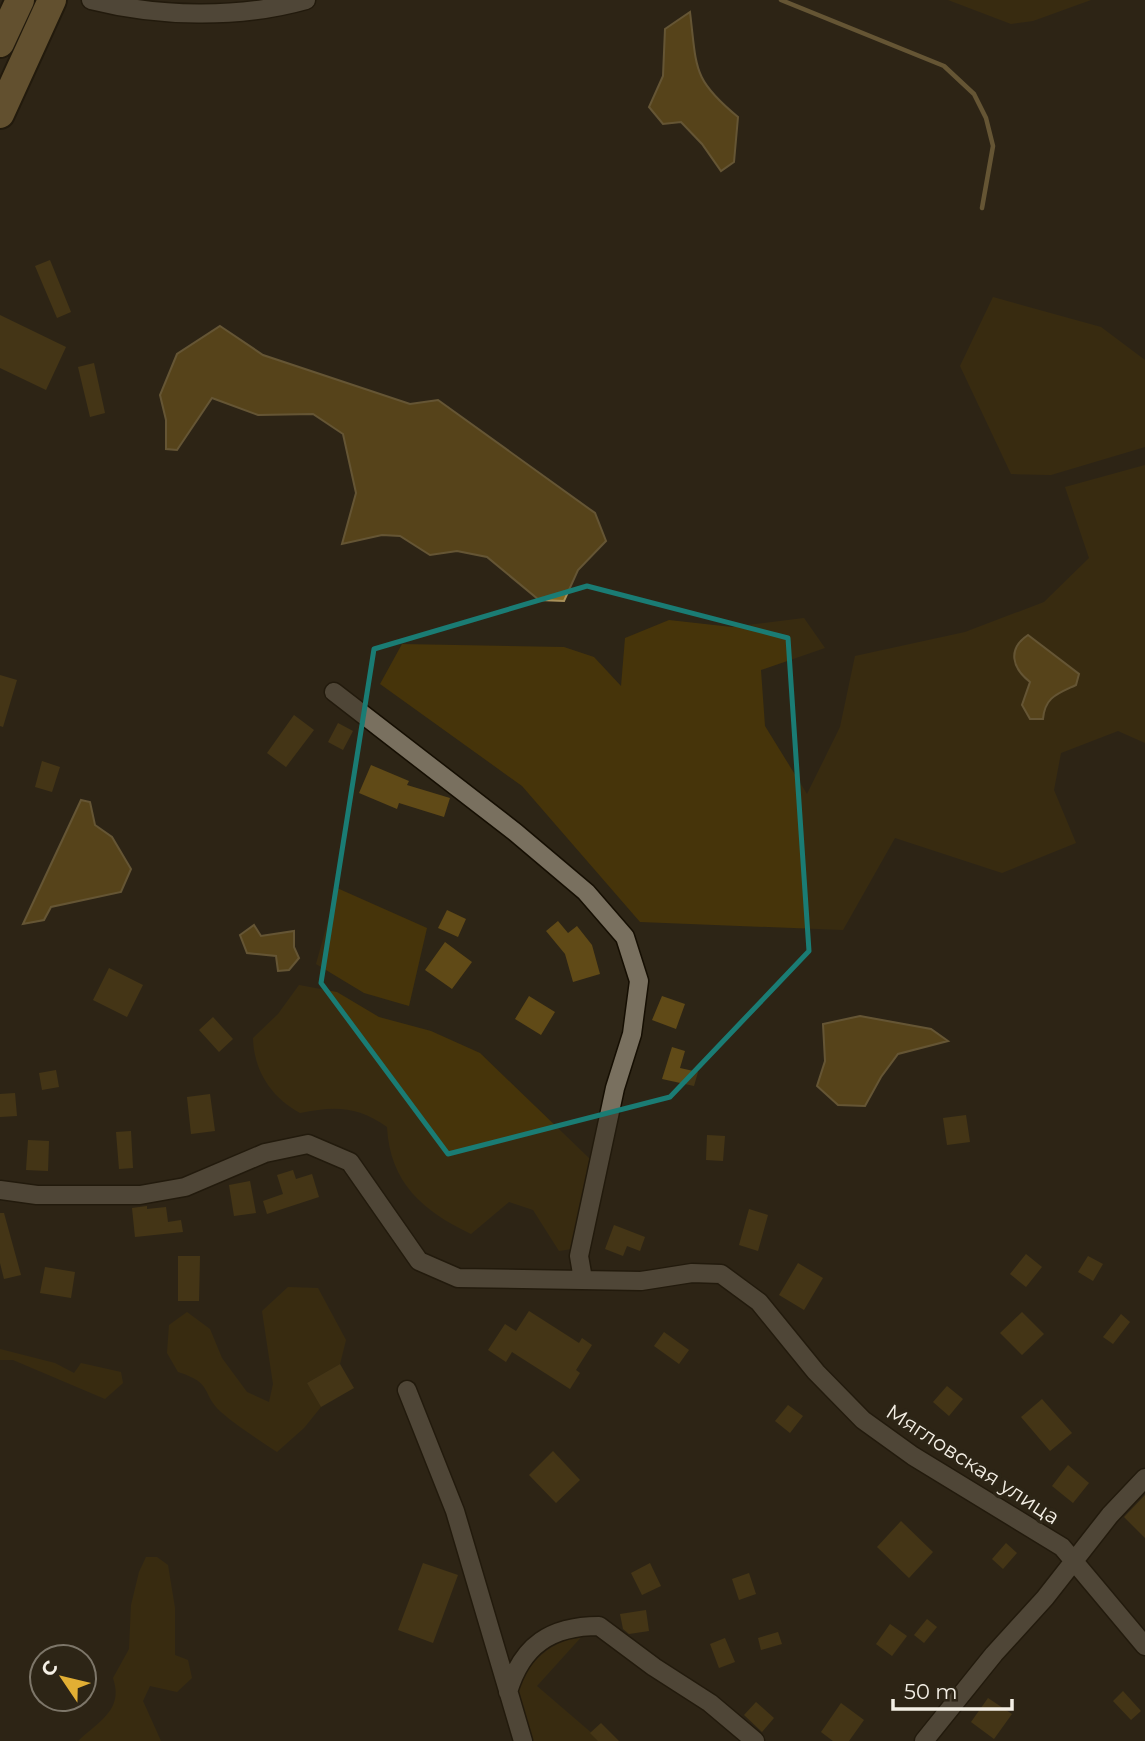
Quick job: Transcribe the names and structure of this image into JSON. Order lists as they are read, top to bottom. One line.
{"streets":{"street":["Мягловская улица"]},"scale_bar":"50 m","north":"top left"}
